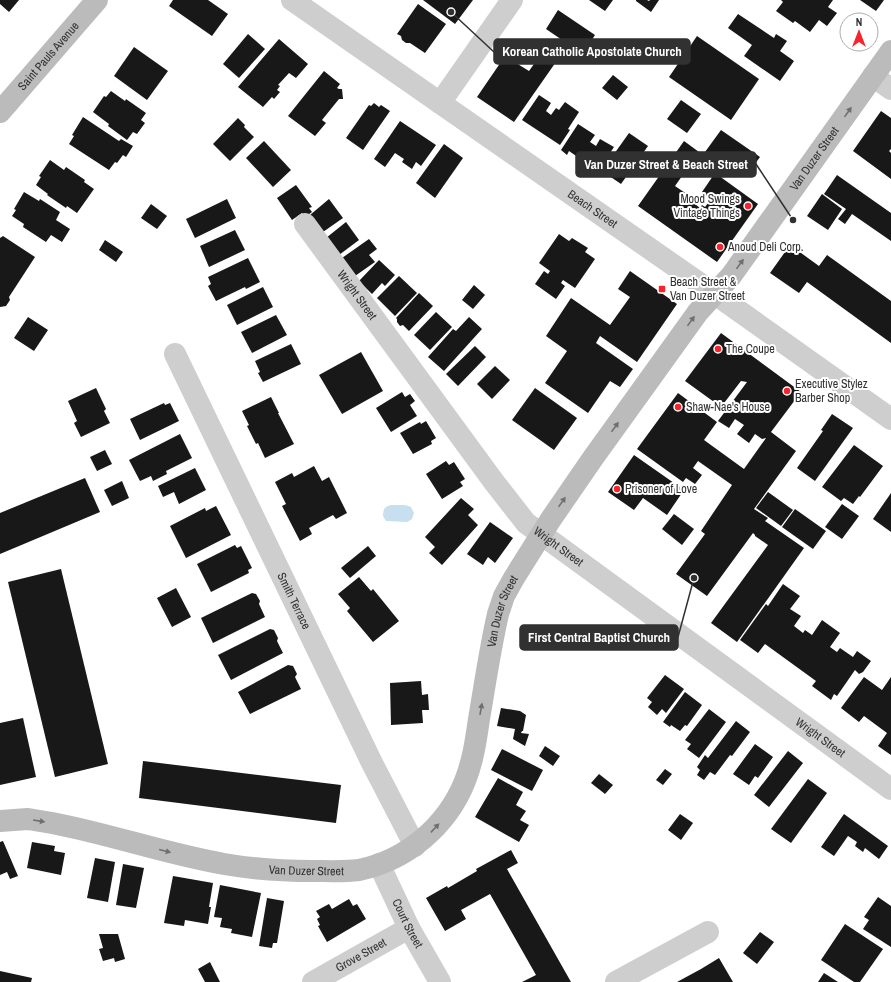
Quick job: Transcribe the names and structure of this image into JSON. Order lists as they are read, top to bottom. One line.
{"streets":{"main road":["Saint Pauls Avenue","Van Duzer Street"],"street":["Beach Street","Wright Street","Smith Terrace","Court Street","Grove Street"]},"crossings":[["Van Duzer Street","Beach Street"],["Van Duzer Street","Wright Street"],["Van Duzer Street","Smith Terrace"],["Van Duzer Street","Court Street"],["Court Street","Grove Street"]],"one_way":["Van Duzer Street"],"places":{"other":["Korean Catholic Apostolate Church","Mood Swings Vintage Things","Van Duzer Street & Beach Street","Anoud Deli Corp.","The Coupe","Executive Stylez Barber Shop","Shaw-Nae's House","Prisoner of Love","First Central Baptist Church"],"transit":["Beach Street & Van Duzer Street"]},"north":"top"}
